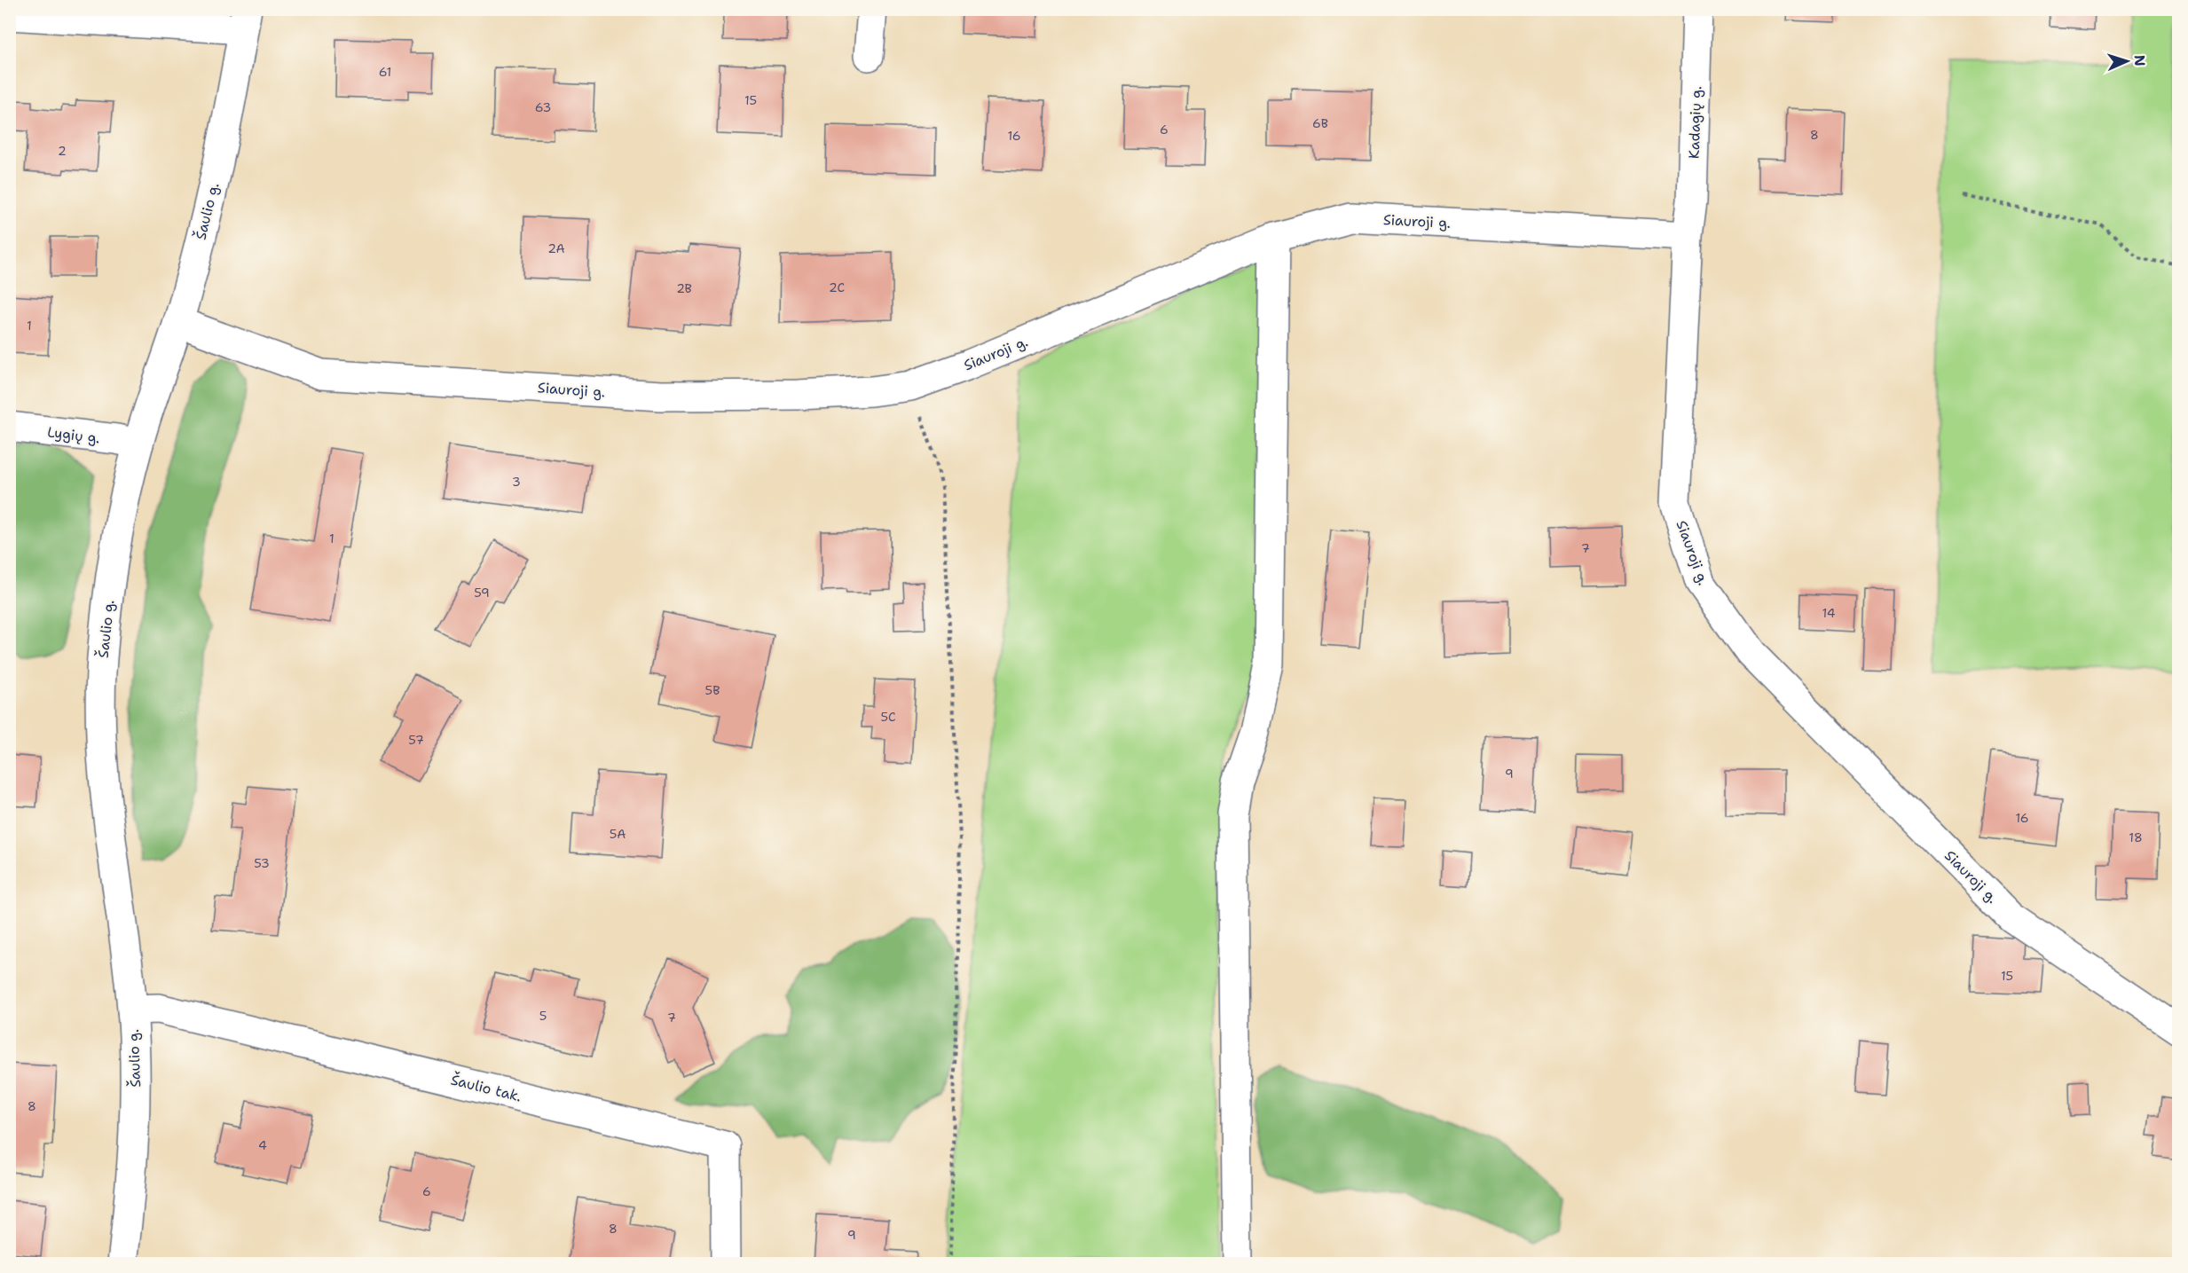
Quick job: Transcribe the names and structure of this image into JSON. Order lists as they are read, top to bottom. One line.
{"streets":{"street":["Kadagių g.","Šaulio g.","Siauroji g.","Lygių g.","Šaulio tak."]},"crossings":[["Kadagių g.","Siauroji g."],["Šaulio g.","Siauroji g."],["Šaulio g.","Lygių g."],["Šaulio g.","Šaulio tak."]],"house_numbers":["61","15","63","6B","6","8","16","2","2A","2C","2B","1","3","1","7","59","14","5B","5C","57","9","16","5A","18","53","15","5","7","8","4","6","8","9"],"north":"right"}
